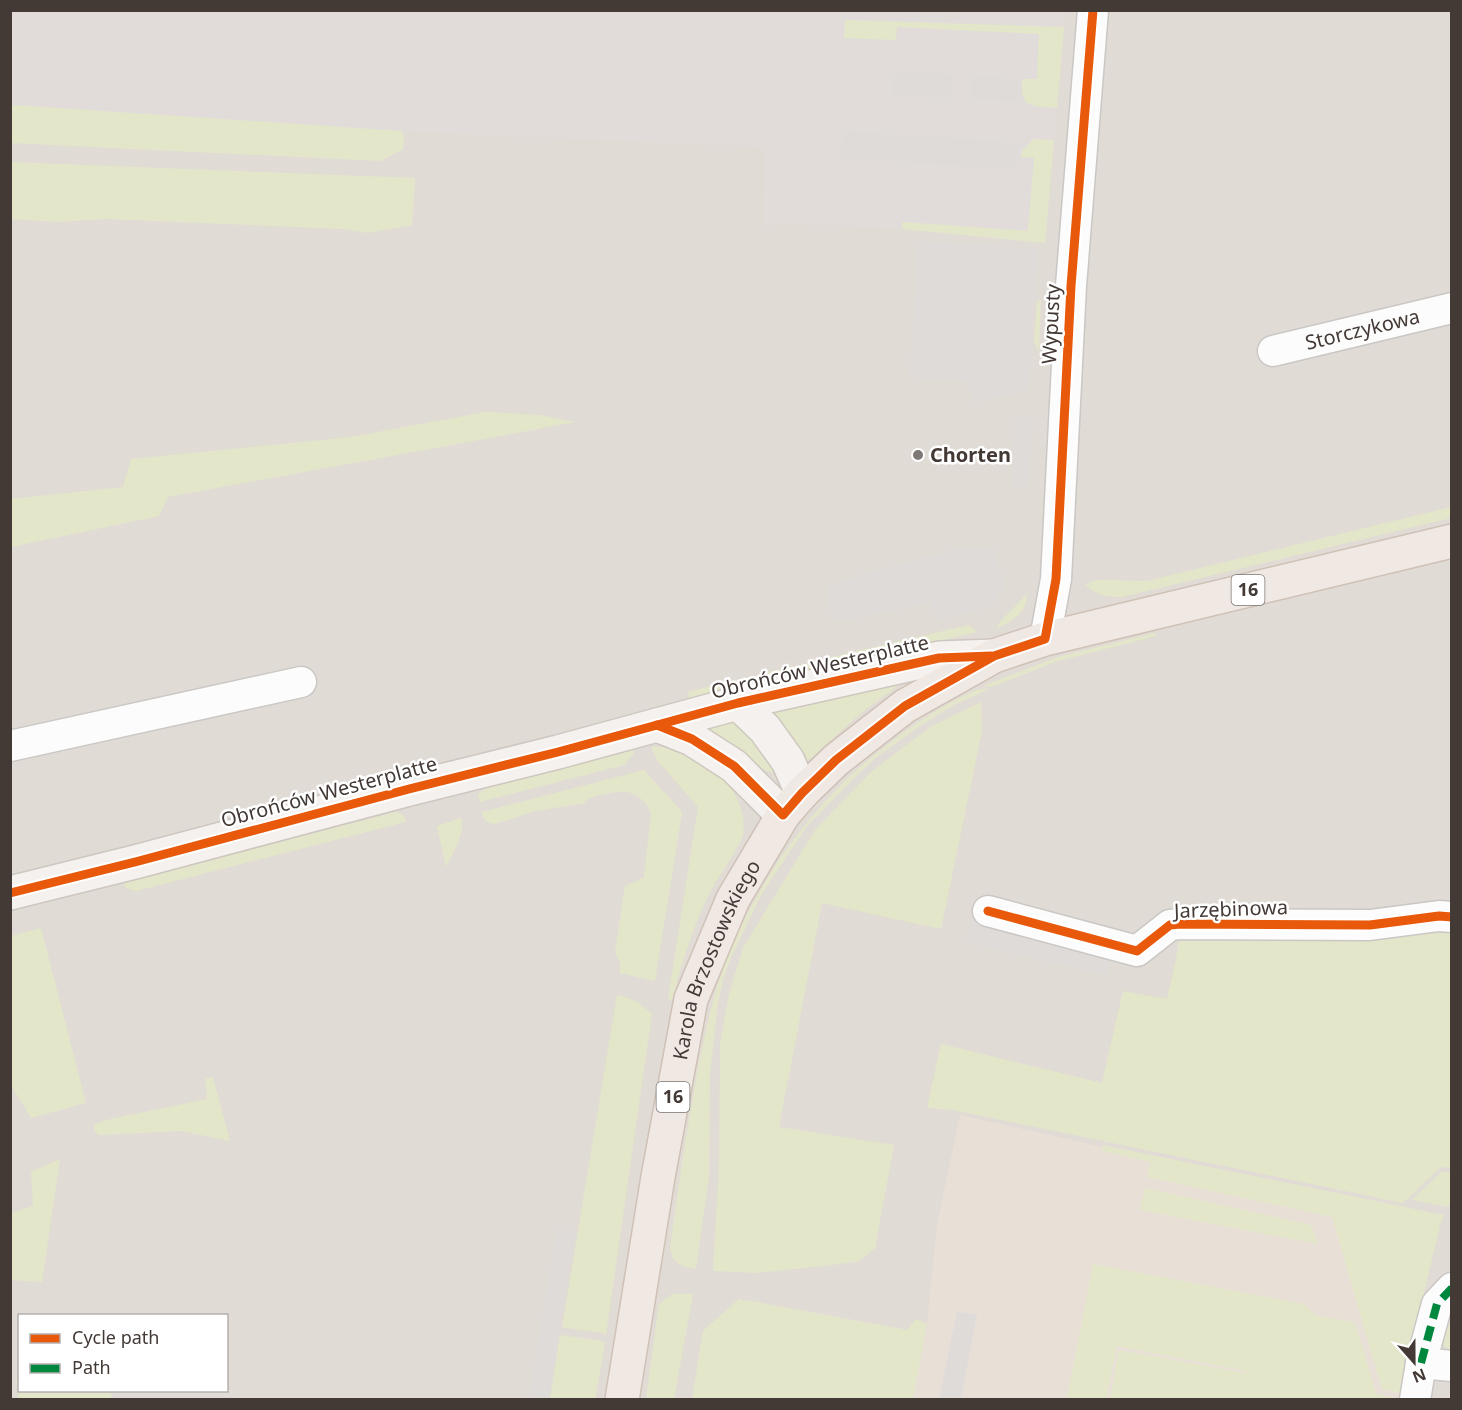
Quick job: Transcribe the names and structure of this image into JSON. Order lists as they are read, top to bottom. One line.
{"streets":{"main road":["16","Obrońców Westerplatte","Karola Brzostowskiego"],"street":["Wypusty","Storczykowa","Jarzębinowa"]},"crossings":[["Wypusty","16"],["16","Obrońców Westerplatte"],["16","Karola Brzostowskiego"],["Obrońców Westerplatte","Karola Brzostowskiego"]],"places":["Chorten"],"legend":["Cycle path","Path"],"north":"bottom"}
